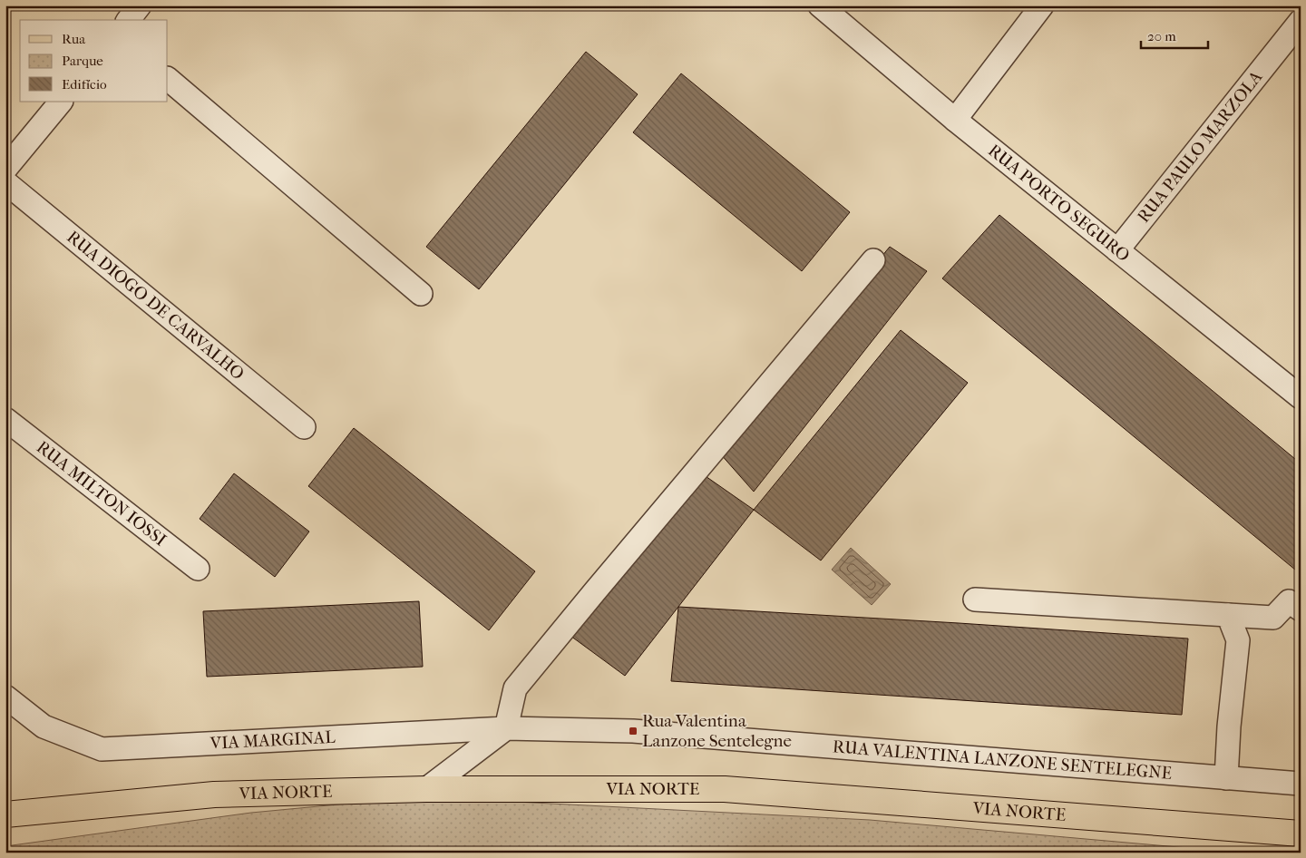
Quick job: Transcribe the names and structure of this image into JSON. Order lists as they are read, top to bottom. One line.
{"streets":{"main road":["VIA NORTE"],"street":["RUA PAULO MARZOLA","RUA PORTO SEGURO","RUA DIOGO DE CARVALHO","RUA MILTON IOSSI","VIA MARGINAL","RUA VALENTINA LANZONE SENTELEGNE"]},"crossings":[["RUA PAULO MARZOLA","RUA PORTO SEGURO"],["VIA MARGINAL","RUA VALENTINA LANZONE SENTELEGNE"]],"places":{"transit":["Rua Valentina Lanzone Sentelegne"]},"legend":["Rua","Parque","Edifício"],"scale_bar":"20 m"}
